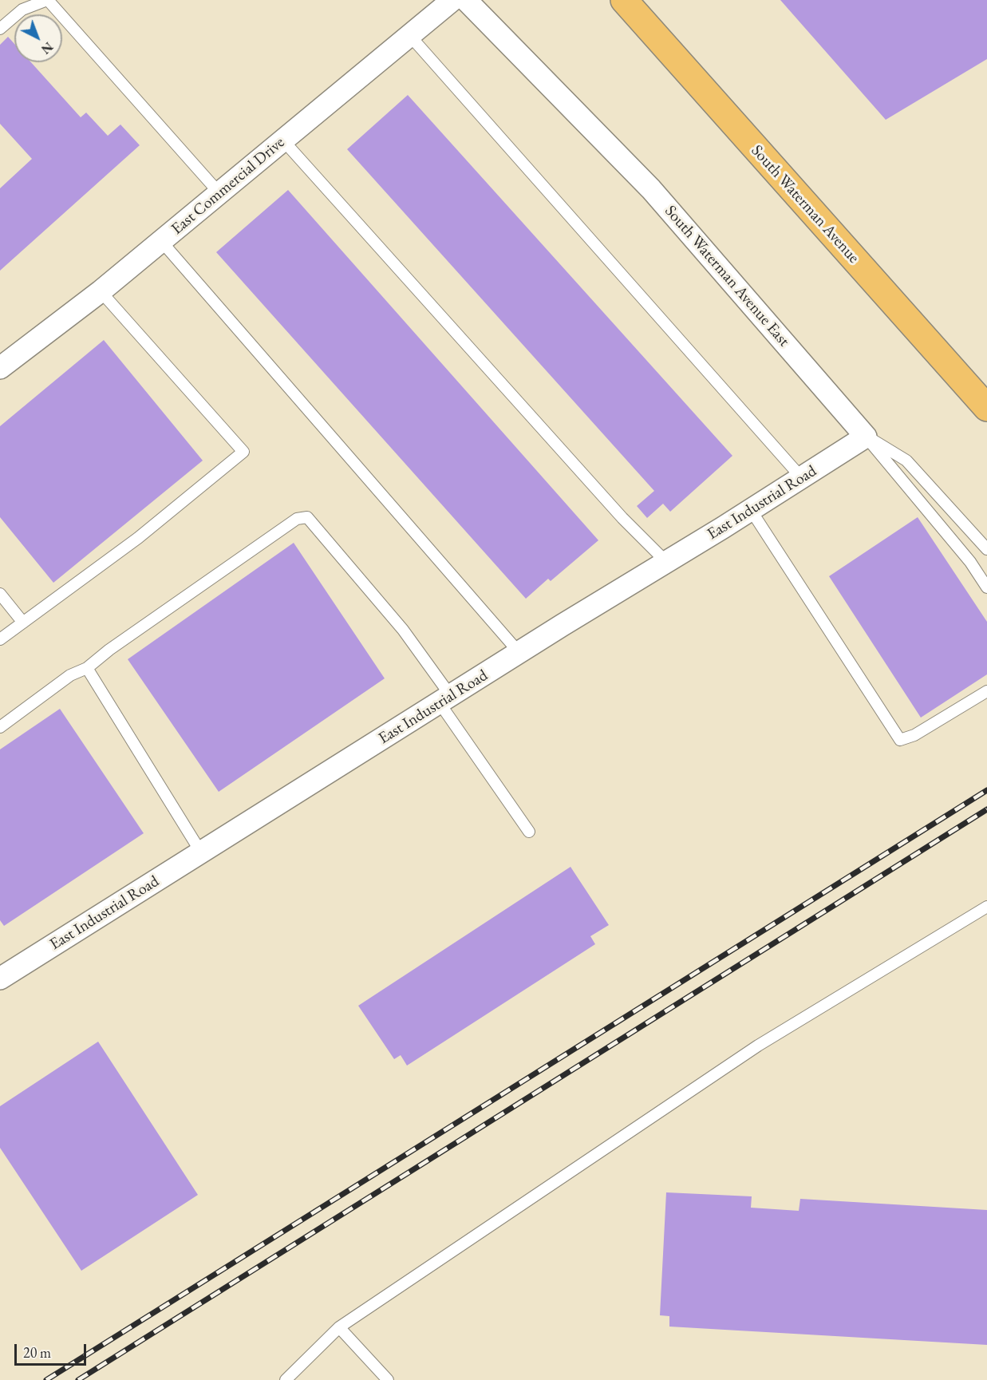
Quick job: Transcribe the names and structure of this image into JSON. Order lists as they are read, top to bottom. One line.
{"streets":{"main road":["South Waterman Avenue"],"street":["East Commercial Drive","South Waterman Avenue East","East Industrial Road"]},"crossings":[["South Waterman Avenue East","East Industrial Road"]],"scale_bar":"20 m","north":"bottom right"}
